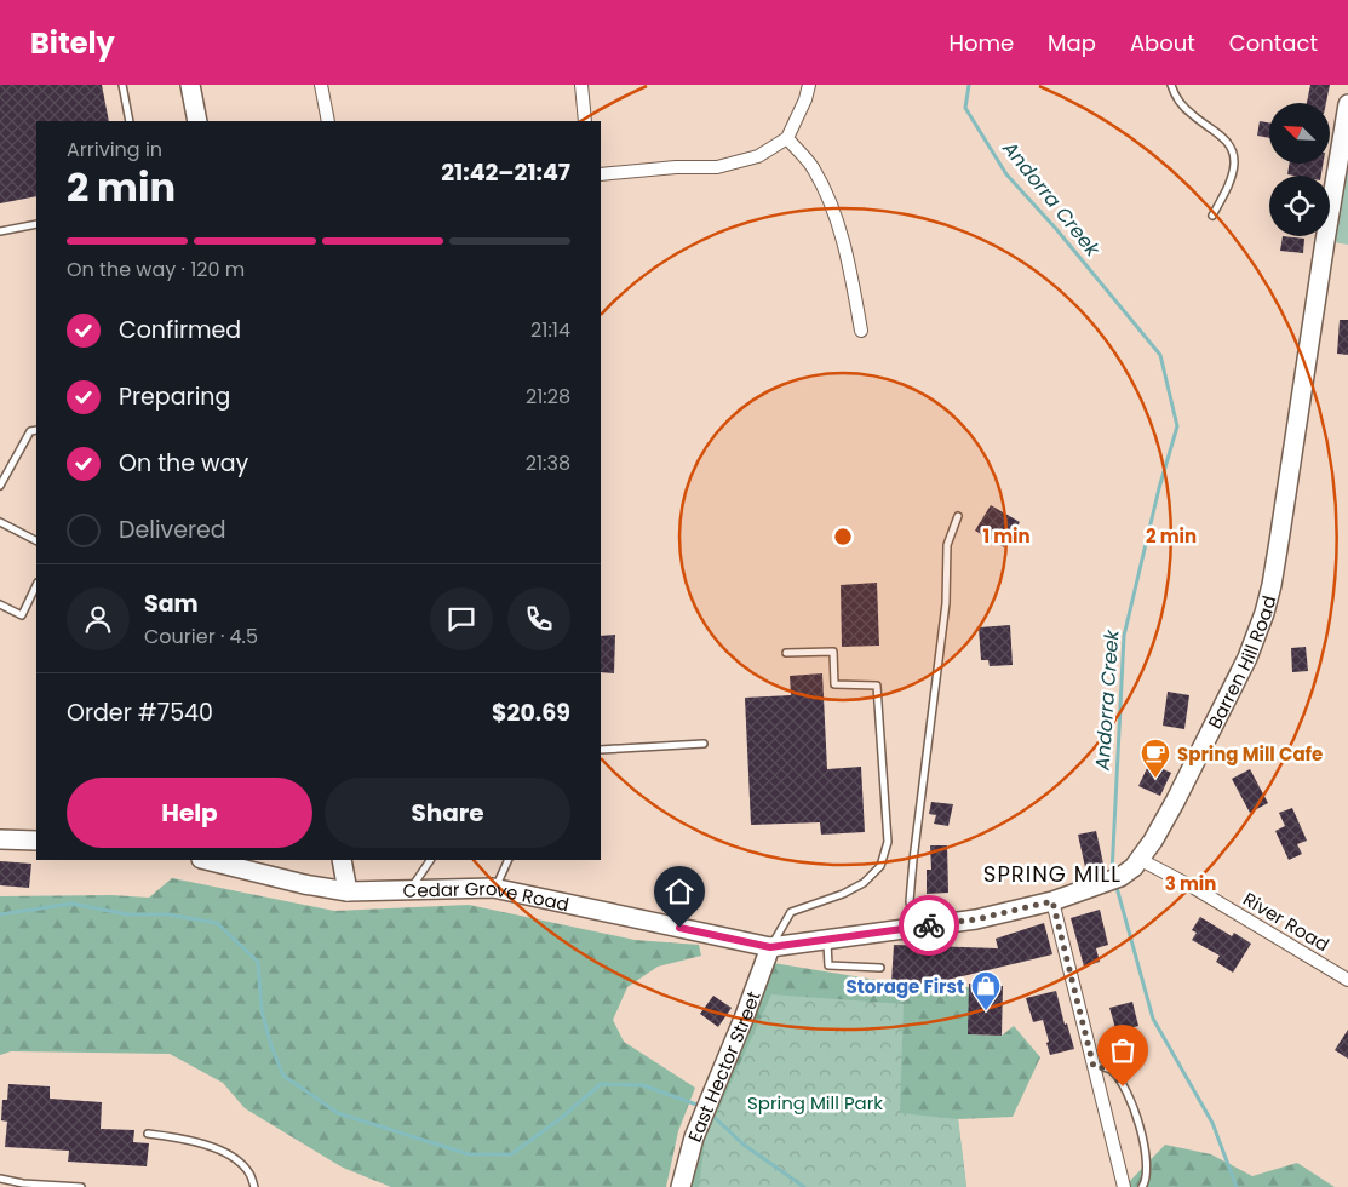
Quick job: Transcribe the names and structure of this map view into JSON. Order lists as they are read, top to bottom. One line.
{"streets":{"street":["Barren Hill Road","Cedar Grove Road","River Road","East Hector Street"]},"crossings":[["Barren Hill Road","Cedar Grove Road"],["Barren Hill Road","River Road"],["Barren Hill Road","East Hector Street"],["Cedar Grove Road","East Hector Street"]],"districts":["SPRING MILL"],"water":["Andorra Creek"],"parks":["Spring Mill Park"],"places":{"cafe":["Spring Mill Cafe"],"shop":["Storage First"]},"north":"top left","page":{"header":"Bitely","nav":["Home","Map","About","Contact"],"heading":["2 min","Arriving in","21:42–21:47"],"panel":["Sam","Courier · 4.5","Order #7540","$20.69"],"bar":"On the way · 120 m","list":[["Confirmed","21:14"],["Preparing","21:28"],["On the way","21:38"],"Delivered"],"buttons":["Help","Share"]},"rings":["1 min","2 min","3 min"]}
